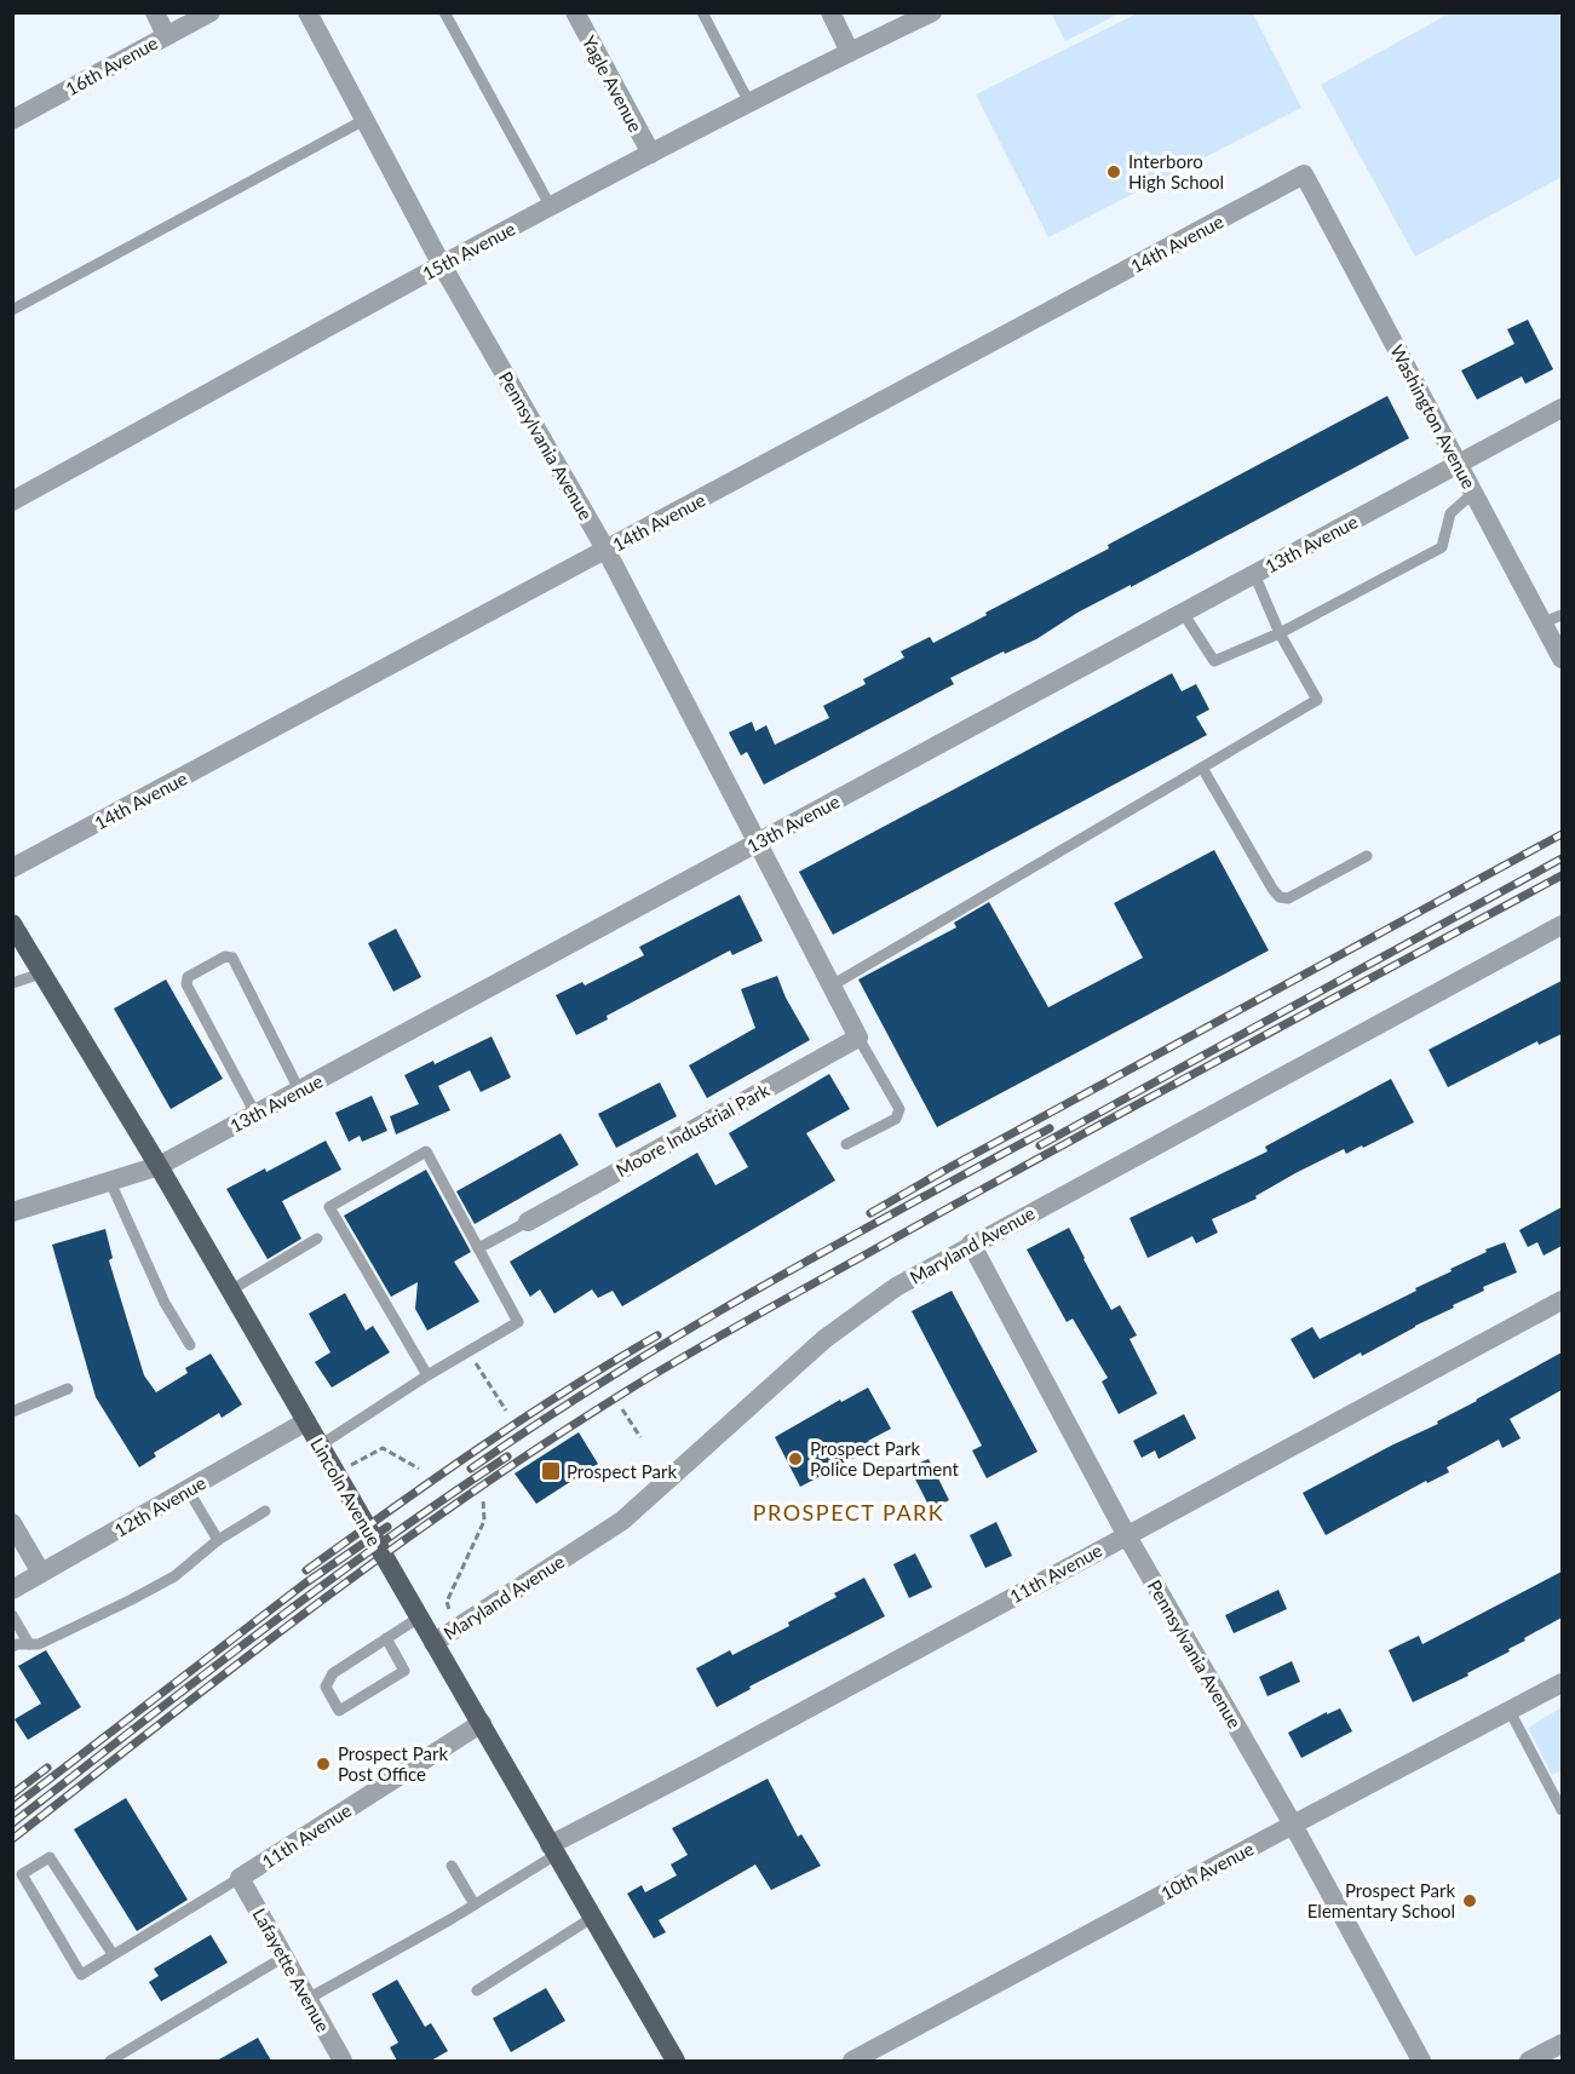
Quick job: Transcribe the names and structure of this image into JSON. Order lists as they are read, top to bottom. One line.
{"streets":{"main road":["Lincoln Avenue"],"street":["16th Avenue","Yagle Avenue","14th Avenue","15th Avenue","Washington Avenue","Pennsylvania Avenue","13th Avenue","Moore Industrial Park","Maryland Avenue","12th Avenue","11th Avenue","10th Avenue","Lafayette Avenue"]},"crossings":[["Yagle Avenue","15th Avenue"],["14th Avenue","Washington Avenue"],["14th Avenue","Pennsylvania Avenue"],["15th Avenue","Pennsylvania Avenue"],["Washington Avenue","13th Avenue"],["Pennsylvania Avenue","13th Avenue"],["Pennsylvania Avenue","Moore Industrial Park"],["Pennsylvania Avenue","Maryland Avenue"],["Pennsylvania Avenue","11th Avenue"],["Pennsylvania Avenue","10th Avenue"],["13th Avenue","Lincoln Avenue"],["Maryland Avenue","Lincoln Avenue"],["Lincoln Avenue","12th Avenue"],["Lincoln Avenue","11th Avenue"],["11th Avenue","Lafayette Avenue"]],"districts":["PROSPECT PARK"],"places":{"other":["Interboro High School","Prospect Park Police Department","Prospect Park Post Office","Prospect Park Elementary School"],"transit":["Prospect Park"]}}
